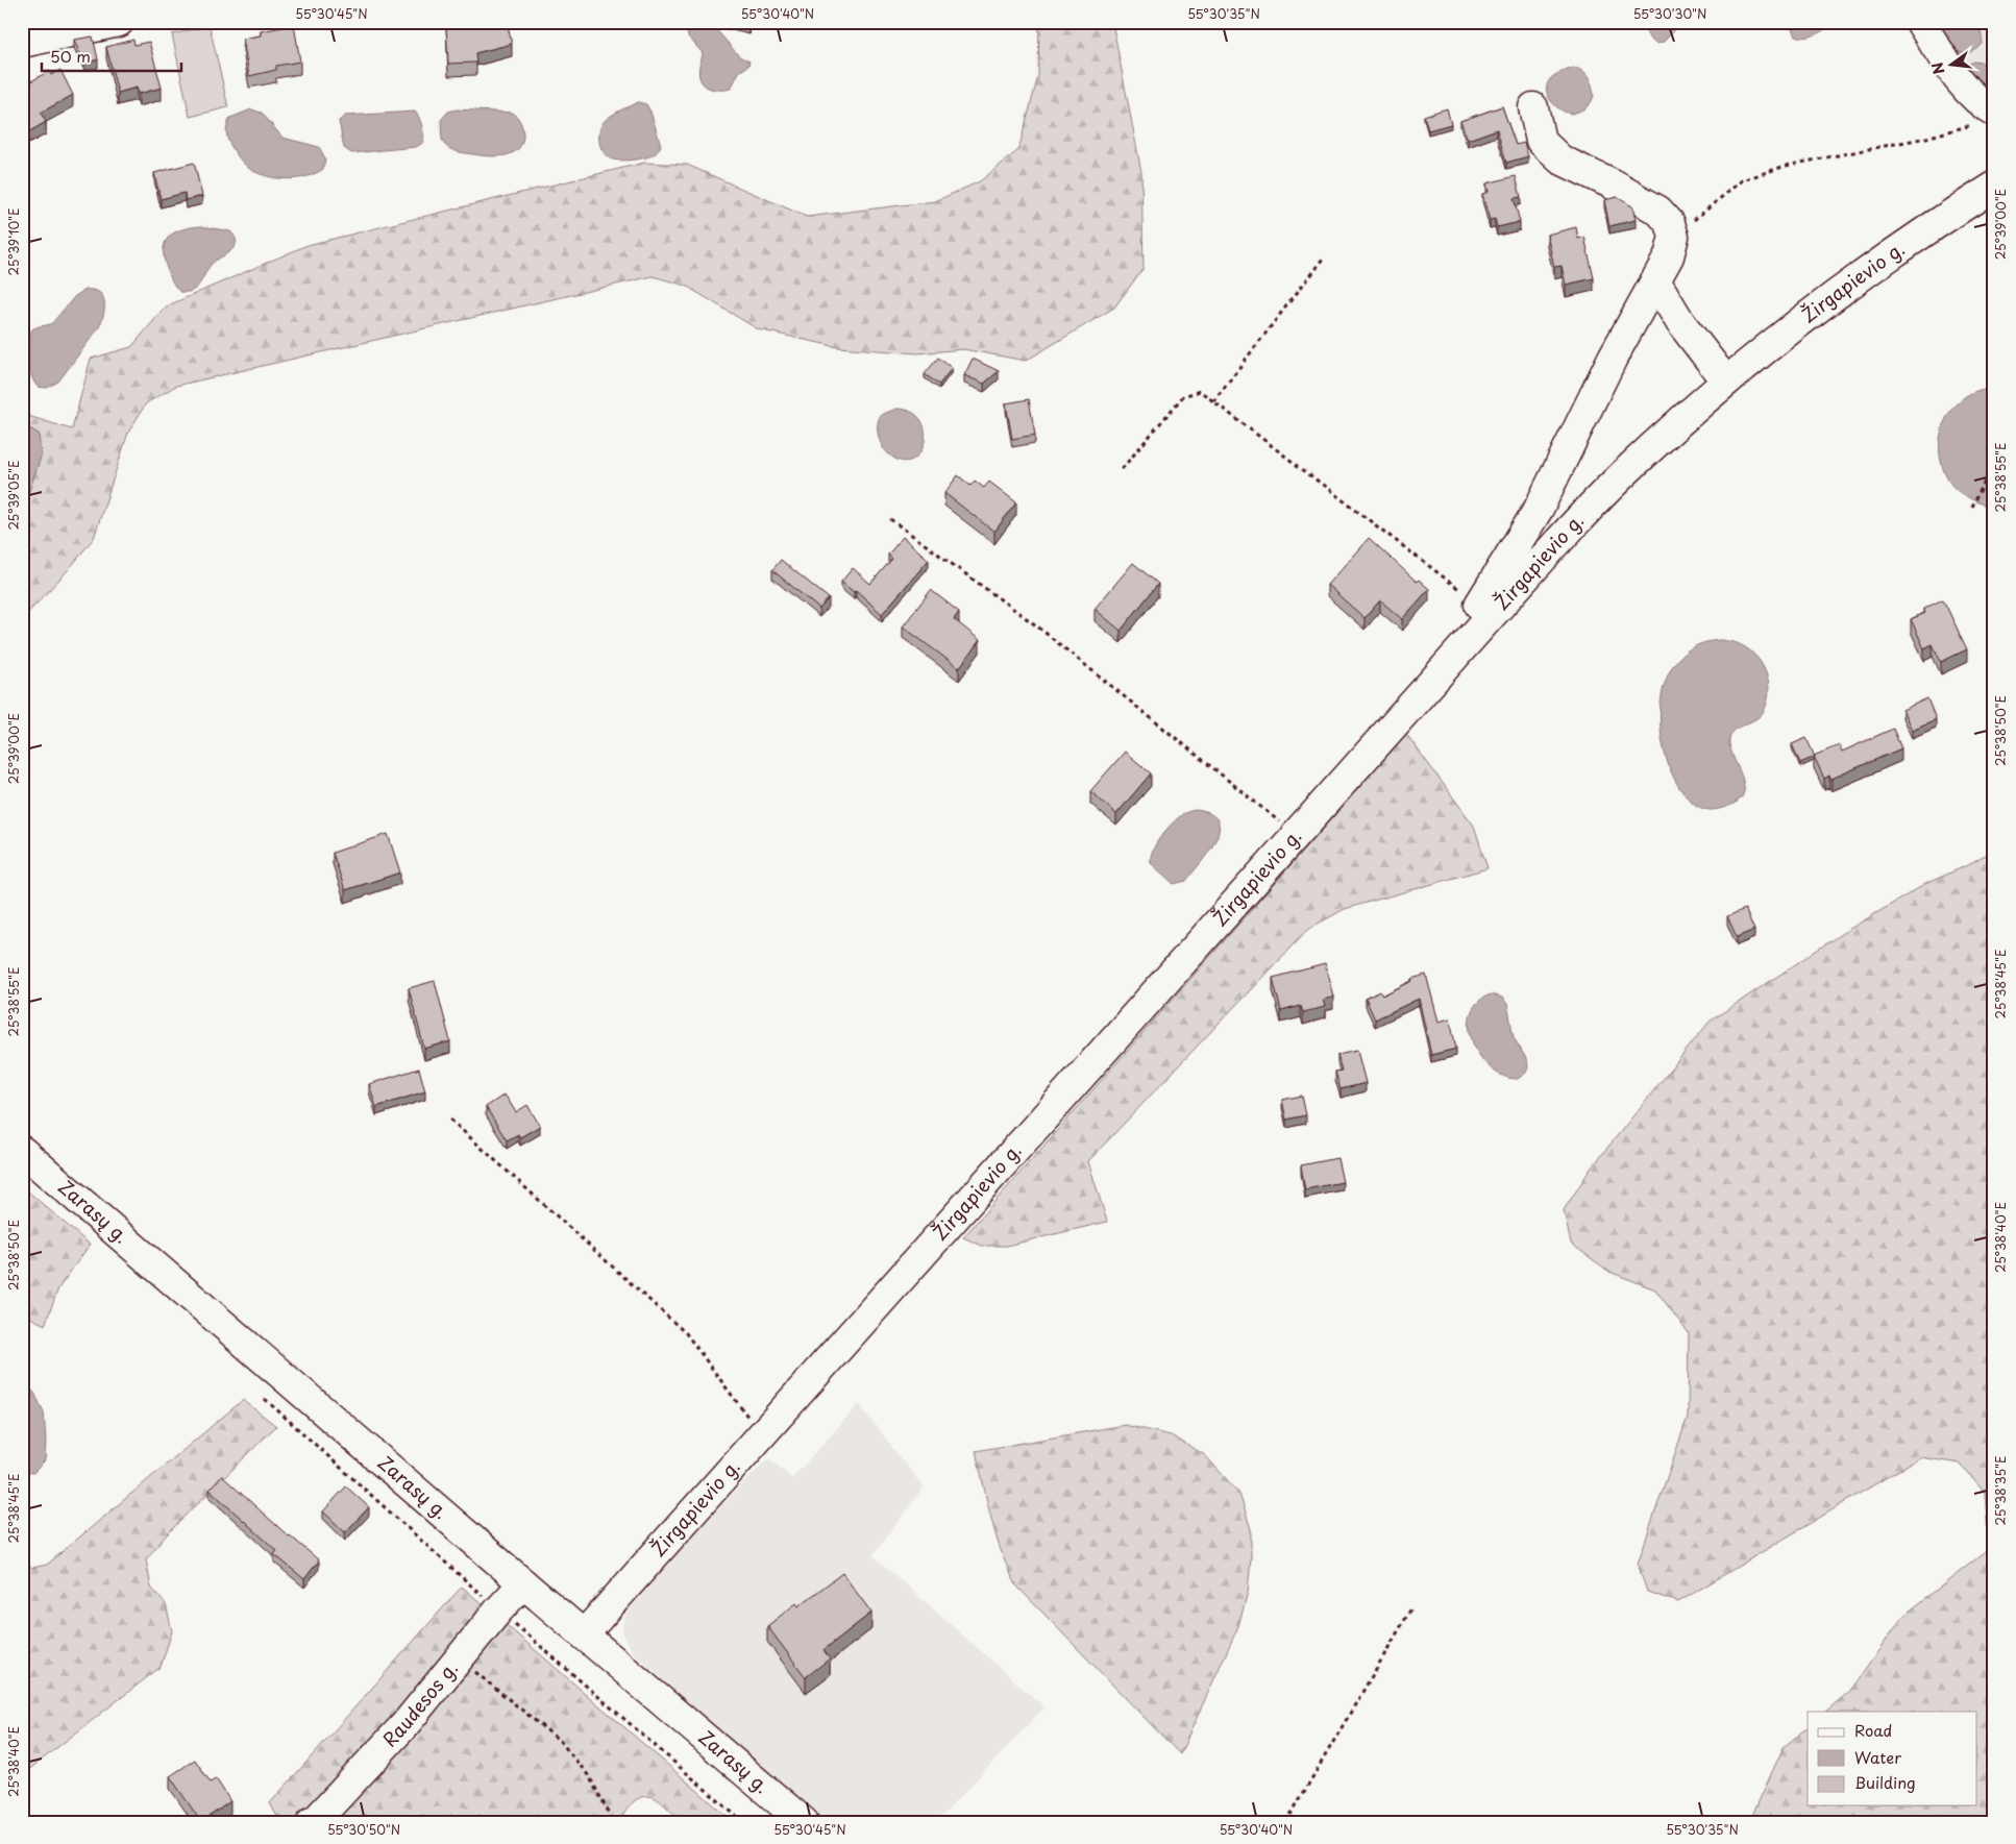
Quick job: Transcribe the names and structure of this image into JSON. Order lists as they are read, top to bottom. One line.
{"streets":{"main road":["Žirgapievio g.","Zarasų g.","Raudesos g."]},"crossings":[["Žirgapievio g.","Zarasų g."],["Zarasų g.","Raudesos g."]],"legend":["Road","Water","Building"],"scale_bar":"50 m","north":"left","coordinates":["55°30'45\"N","55°30'40\"N","55°30'35\"N","55°30'30\"N","25°39'00\"E","25°39'10\"E","25°38'55\"E","25°39'05\"E","25°38'50\"E","25°38'45\"E","25°38'40\"E","25°38'35\"E","55°30'50\"N"]}
